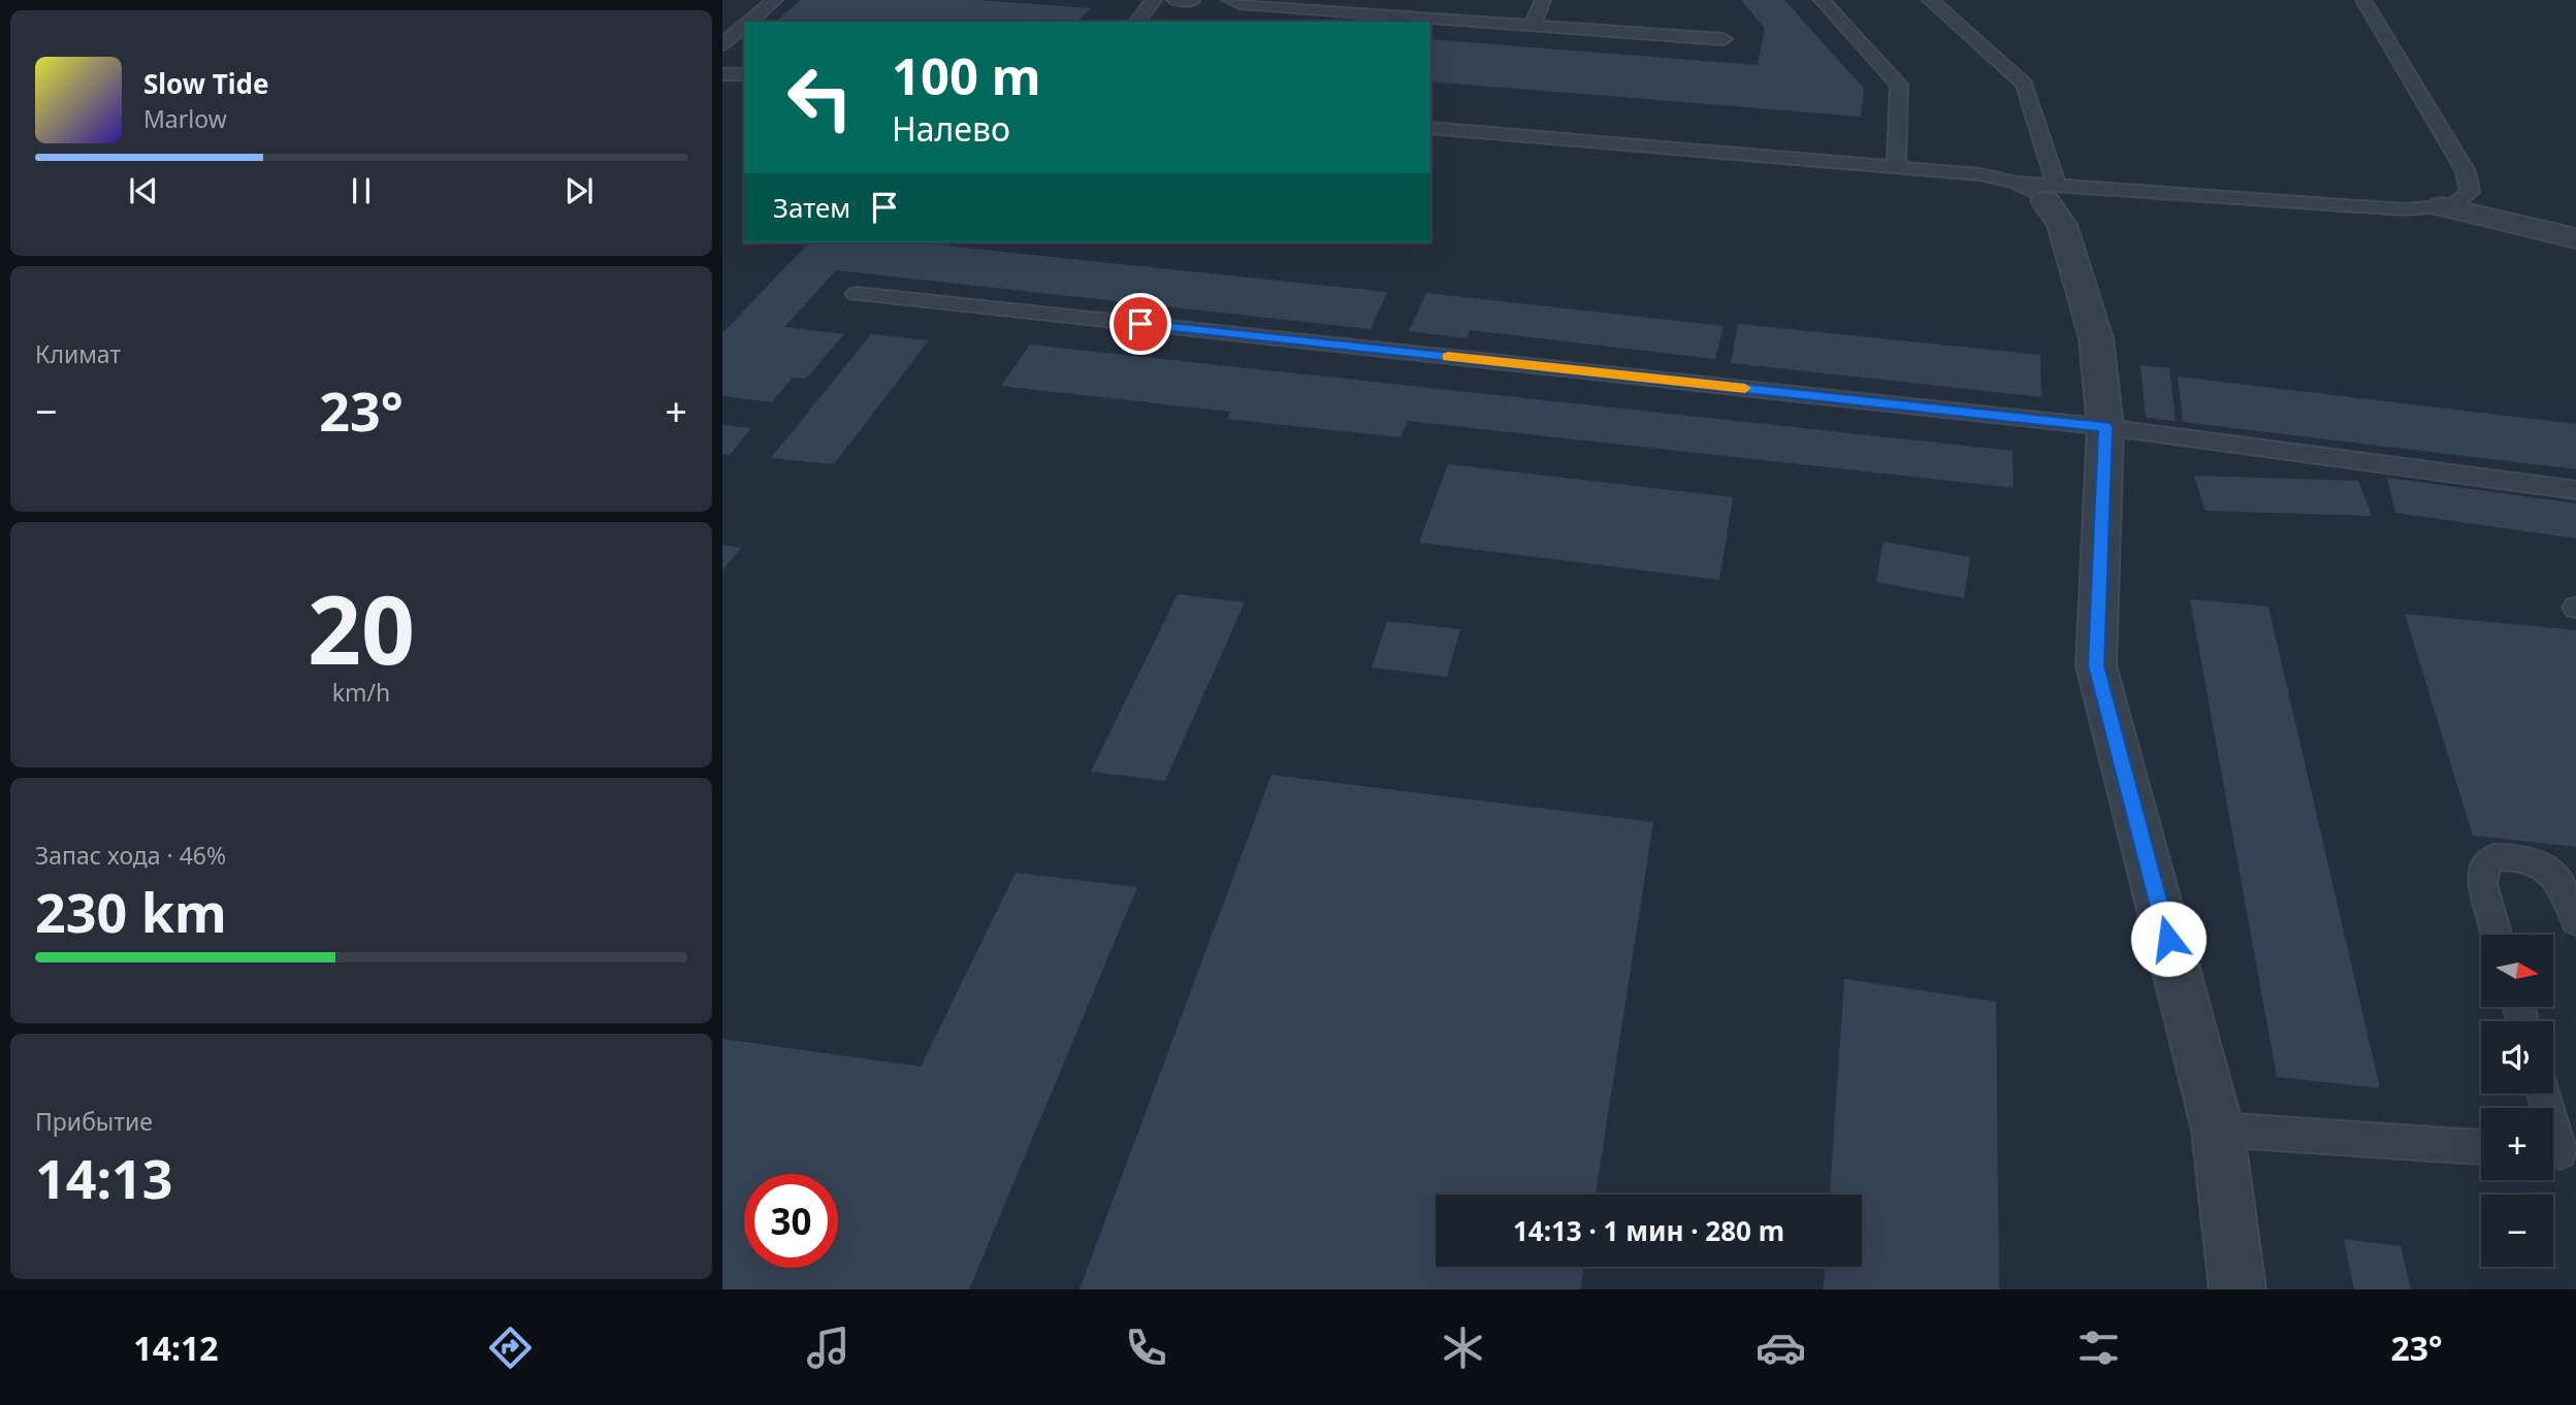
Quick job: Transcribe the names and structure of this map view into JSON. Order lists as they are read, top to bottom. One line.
{"north":"right","page":{"turn":["100 m","Налево"],"song":["Slow Tide","Marlow"],"then":"Затем","tile":["Климат",["20","km/h"],["Запас хода · 46%","230 km"],["Прибытие","14:13"]],"heat":["−","23°","+"],"map_buttons":["+","−"],"limit":"30","trip":"14:13 · 1 мин · 280 m","tabs":["14:12","23°"]}}
